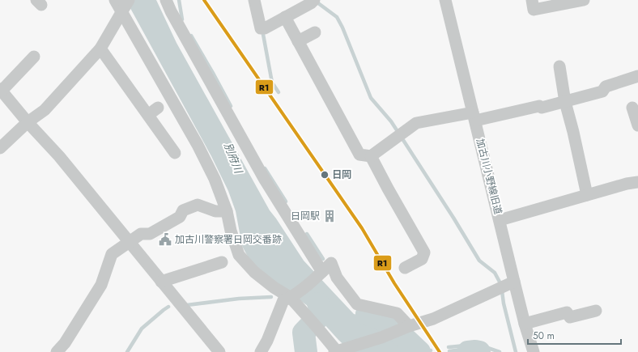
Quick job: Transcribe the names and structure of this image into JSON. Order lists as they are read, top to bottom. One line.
{"streets":{"street":["加古川小野線旧道"]},"water":["別府川"],"places":{"other":["日岡"],"building":["日岡駅"],"public building":["加古川警察署日岡交番跡"]},"lines":["transit line R1"],"scale_bar":"50 m"}
